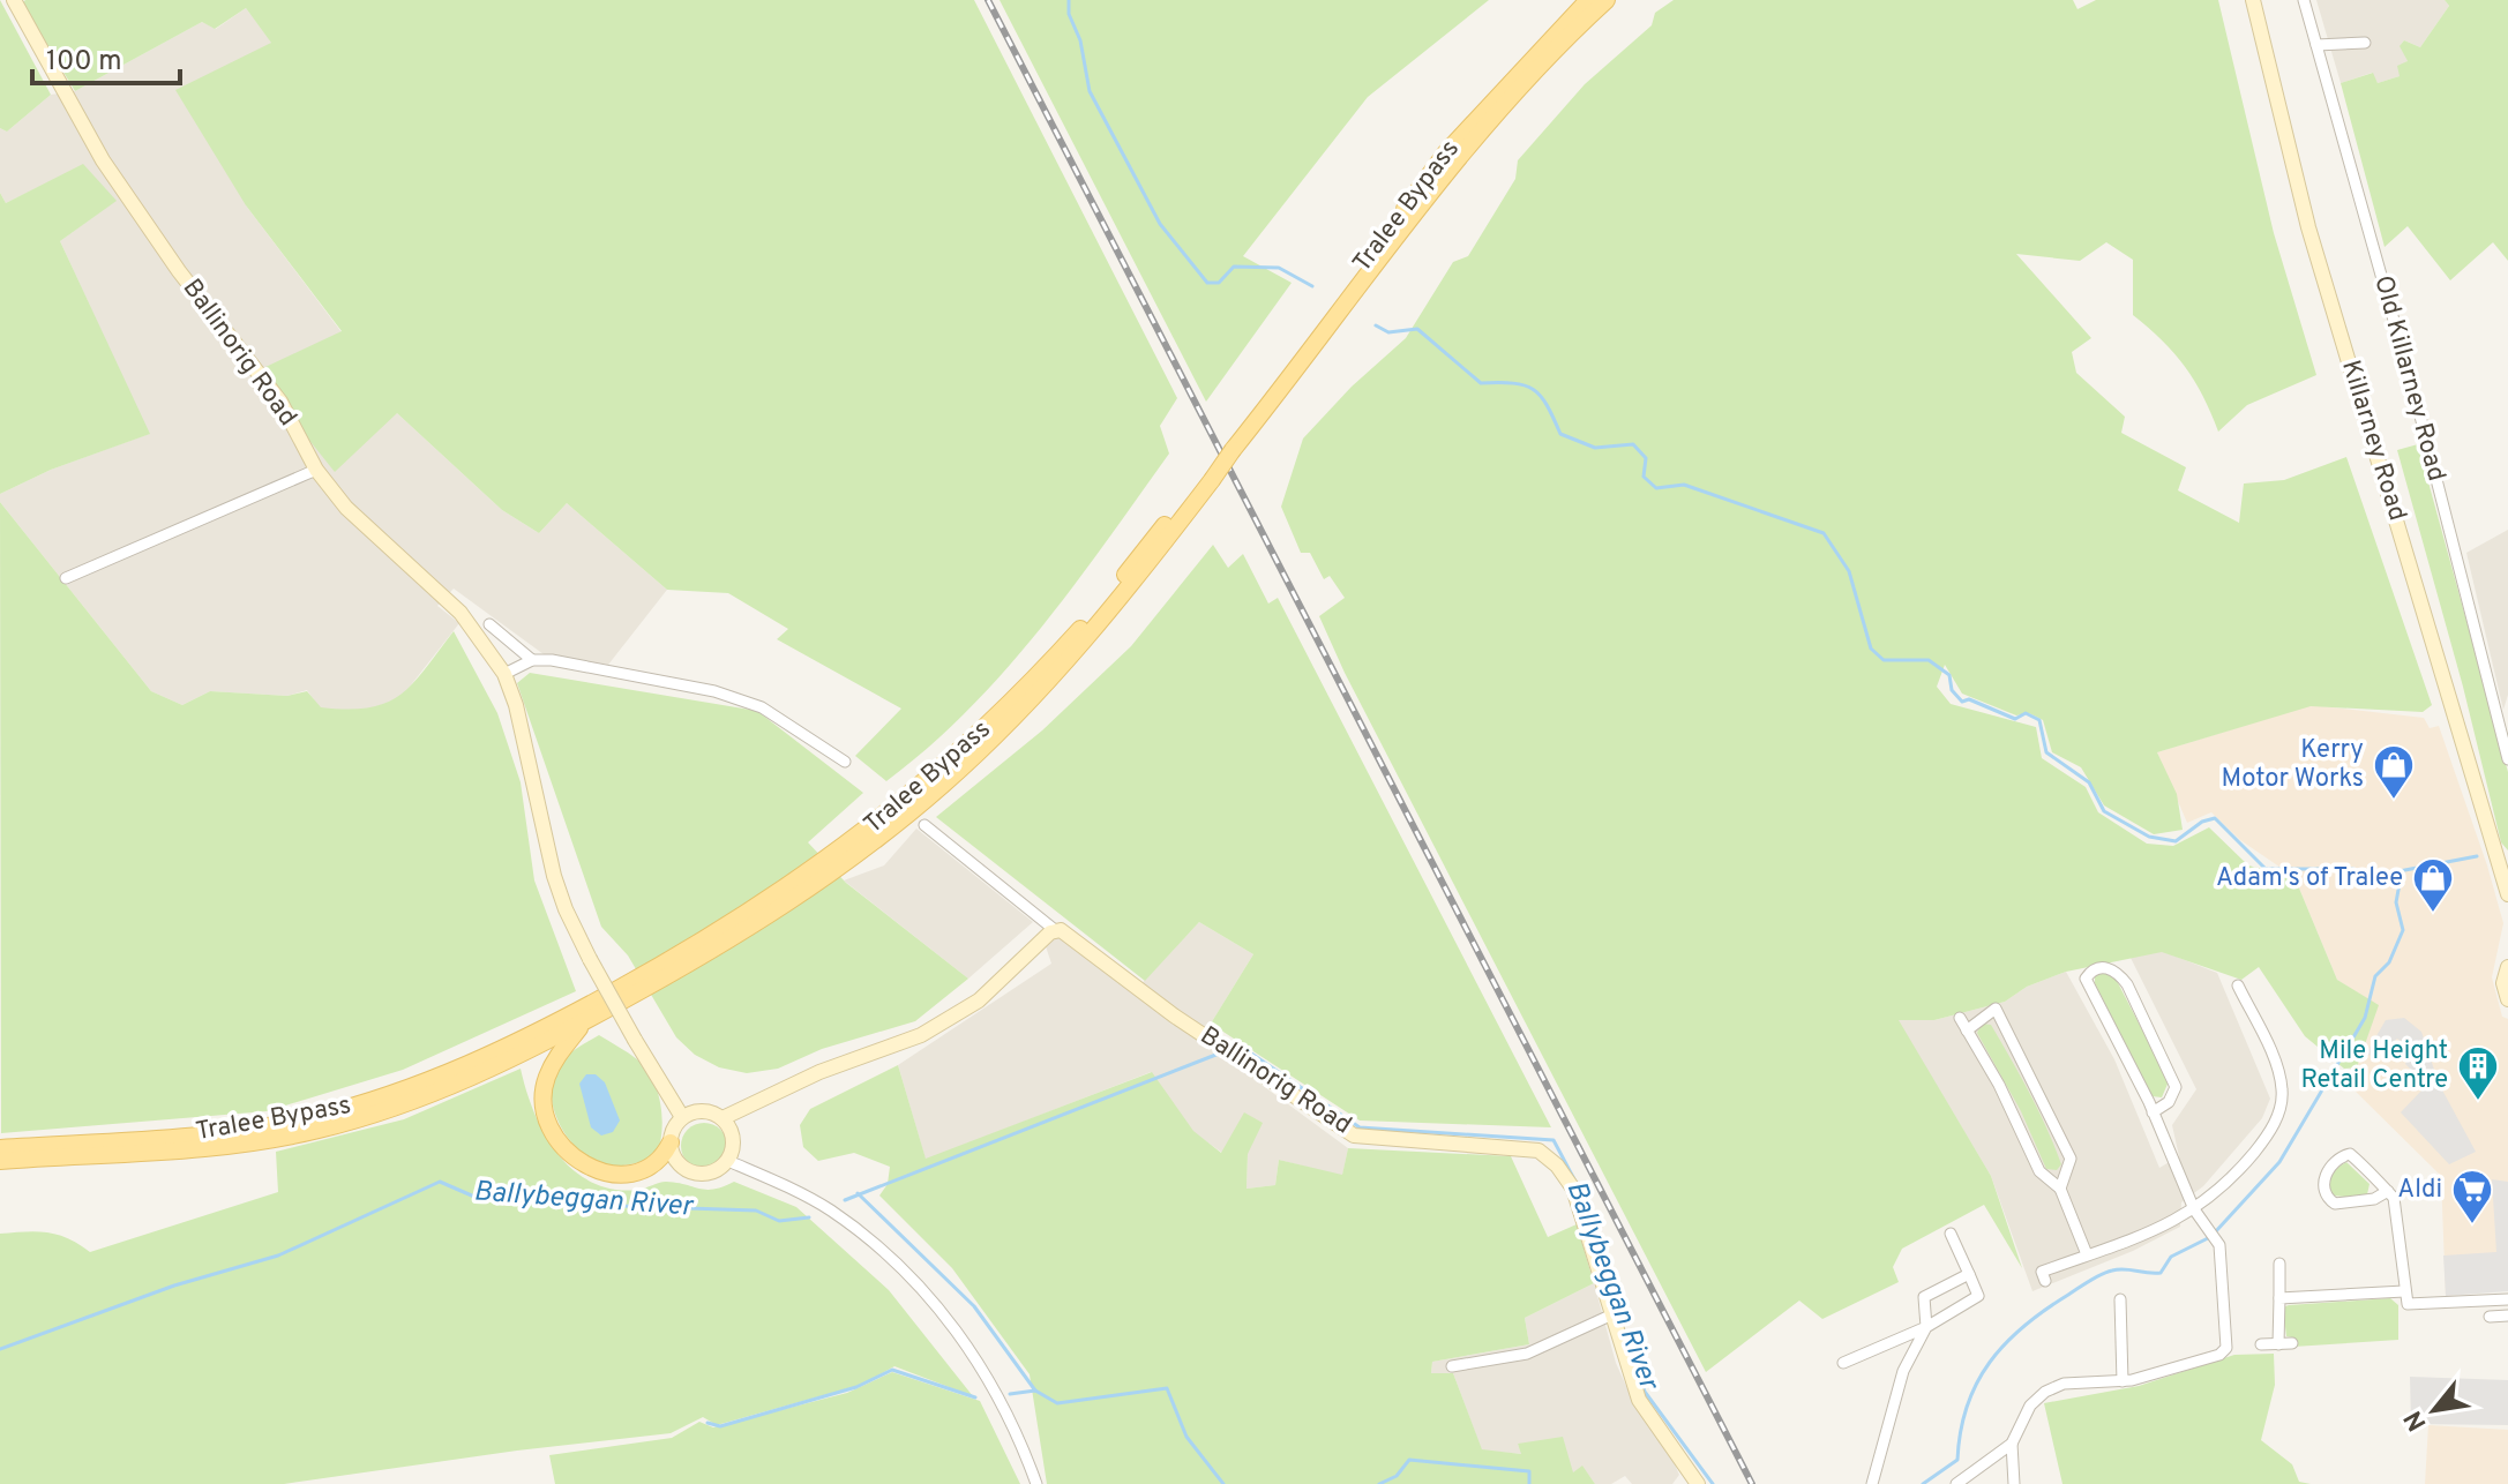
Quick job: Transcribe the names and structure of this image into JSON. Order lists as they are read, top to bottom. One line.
{"streets":{"main road":["Tralee Bypass"],"street":["Ballinorig Road","Old Killarney Road","Killarney Road"]},"water":["Ballybeggan River"],"places":{"shop":["Kerry Motor Works","Adam's of Tralee"],"building":["Mile Height Retail Centre"],"supermarket":["Aldi"]},"scale_bar":"100 m","north":"bottom left"}
